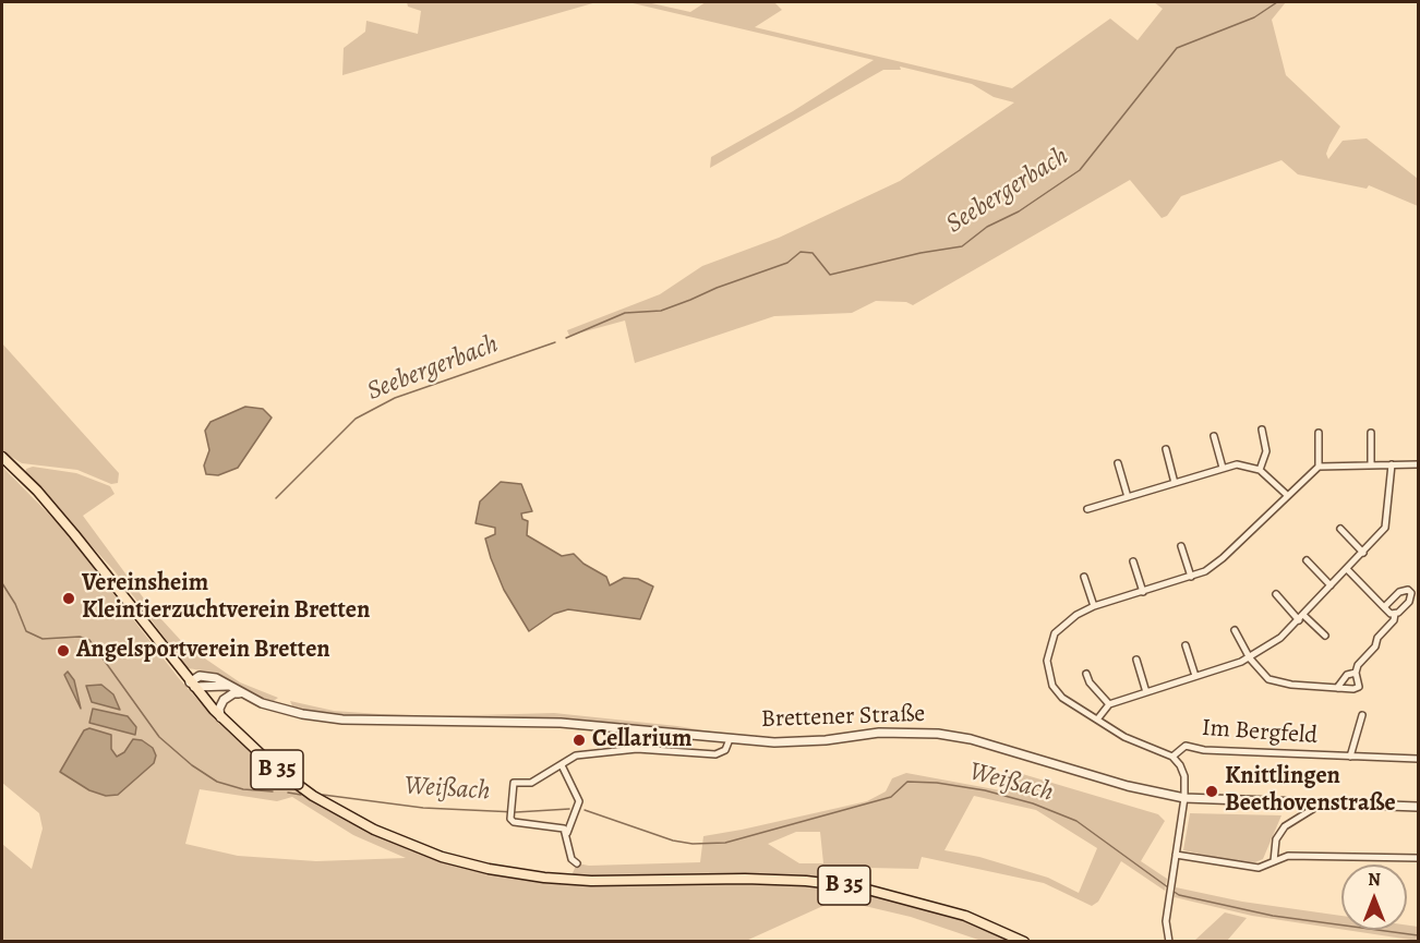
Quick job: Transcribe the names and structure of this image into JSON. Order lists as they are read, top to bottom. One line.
{"streets":{"main road":["B 35"],"street":["Brettener Straße","Im Bergfeld"]},"crossings":[["Brettener Straße","B 35"]],"water":["Seebergerbach","Weißach"],"places":["Vereinsheim Kleintierzuchtverein Bretten","Angelsportverein Bretten","Cellarium","Knittlingen Beethovenstraße"],"north":"top"}
